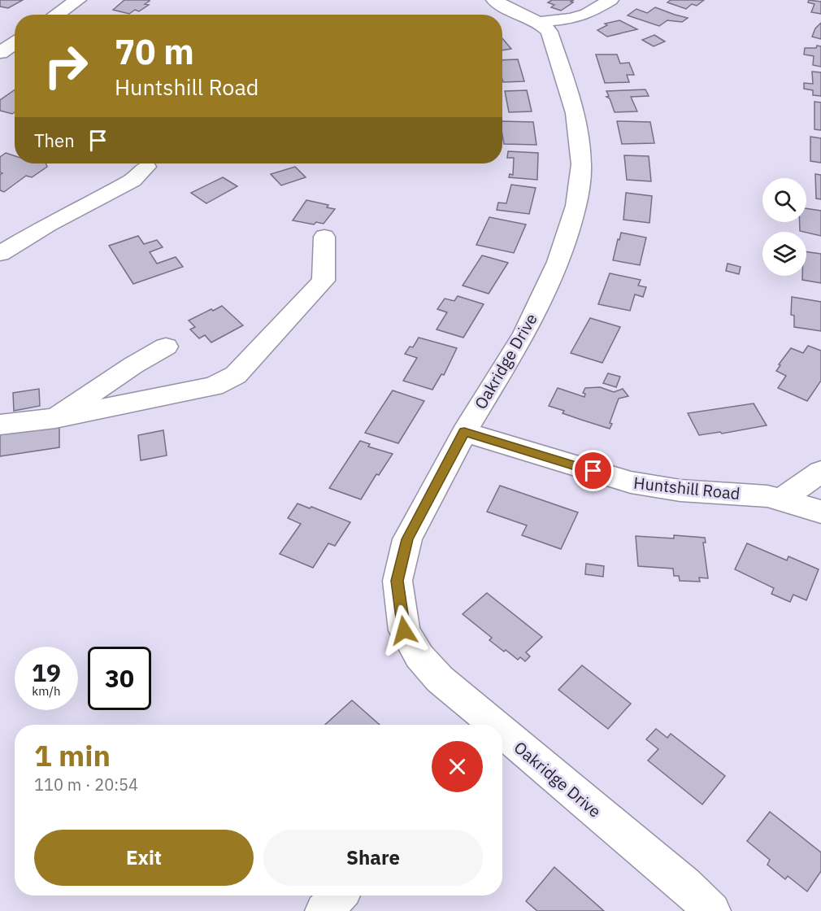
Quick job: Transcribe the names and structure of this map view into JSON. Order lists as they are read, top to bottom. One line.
{"streets":{"street":["Oakridge Drive","Huntshill Road"]},"crossings":[["Oakridge Drive","Huntshill Road"]],"page":{"turn":["70 m","Huntshill Road"],"then":"Then","speed":"19 km/h","limit":"30","heading":["1 min","110 m · 20:54"],"buttons":["Exit","Share"]}}
